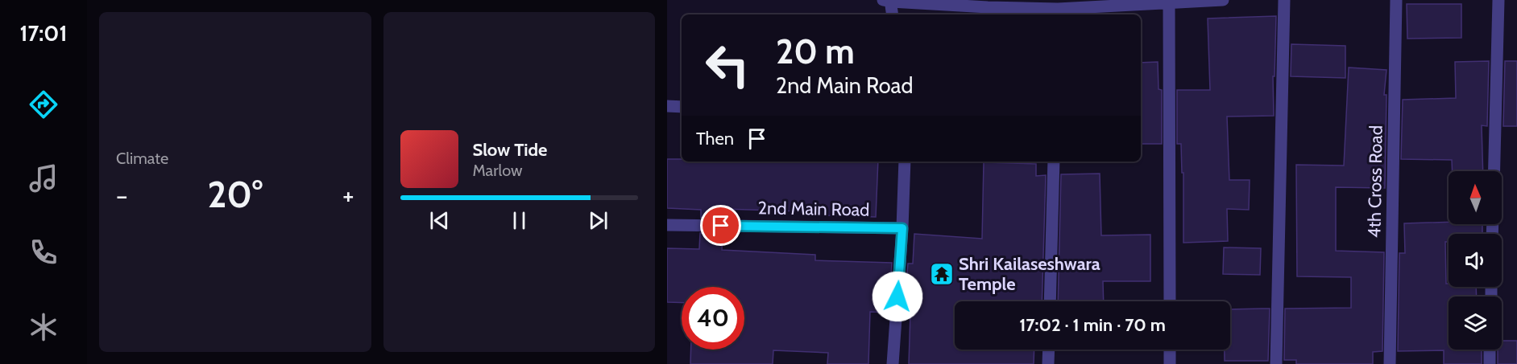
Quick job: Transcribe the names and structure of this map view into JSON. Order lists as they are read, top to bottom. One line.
{"streets":{"street":["4th Cross Road","2nd Main Road"]},"places":{"temple":["Shri Kailaseshwara Temple"]},"north":"top","page":{"tabs":"17:01","tile":"Climate","turn":["20 m","2nd Main Road"],"then":"Then","song":["Slow Tide","Marlow"],"heat":["−","20°","+"],"limit":"40","trip":"17:02 · 1 min · 70 m"}}
